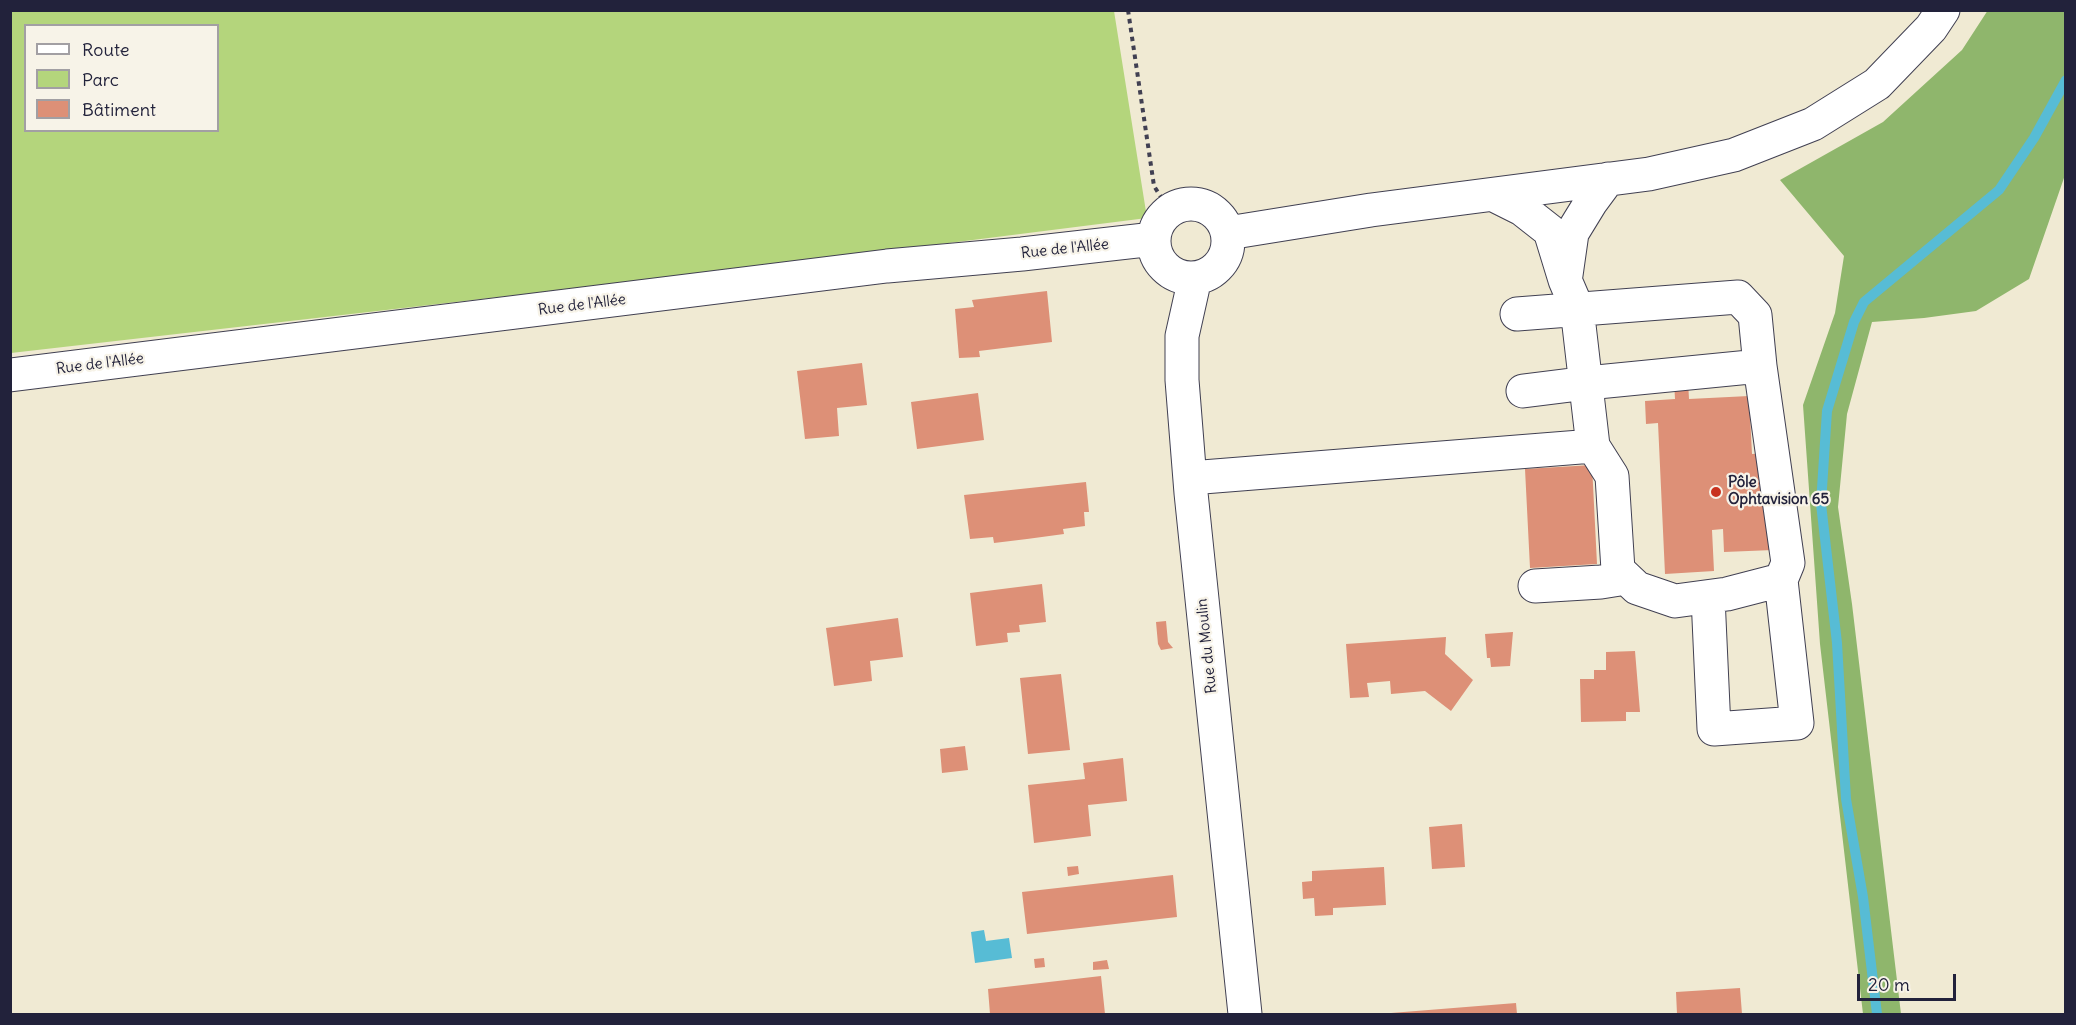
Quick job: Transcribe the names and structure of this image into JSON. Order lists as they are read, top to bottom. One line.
{"streets":{"street":["Rue de l'Allée","Rue du Moulin"]},"crossings":[["Rue de l'Allée","Rue du Moulin"]],"places":["Pôle Ophtavision 65"],"legend":["Route","Parc","Bâtiment"],"scale_bar":"20 m"}
